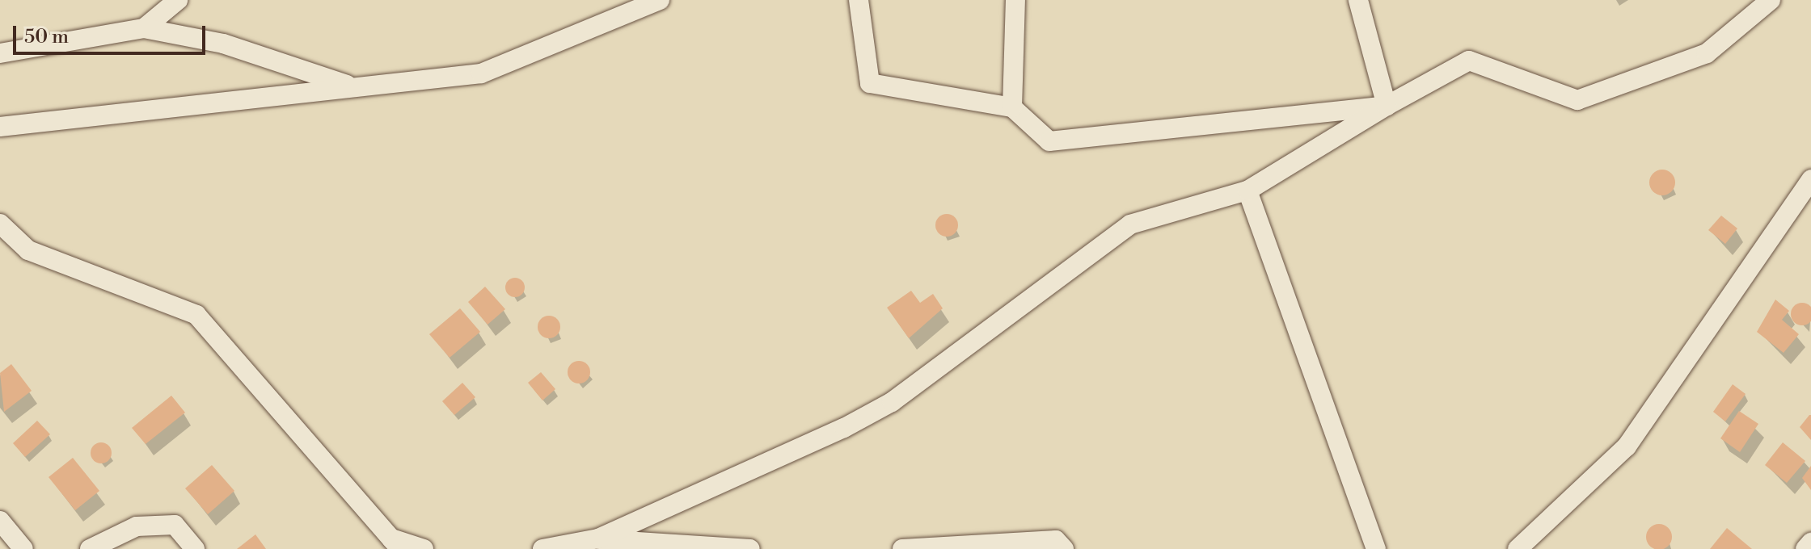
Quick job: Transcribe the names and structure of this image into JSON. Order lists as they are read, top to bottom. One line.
{"scale_bar":"50 m"}
